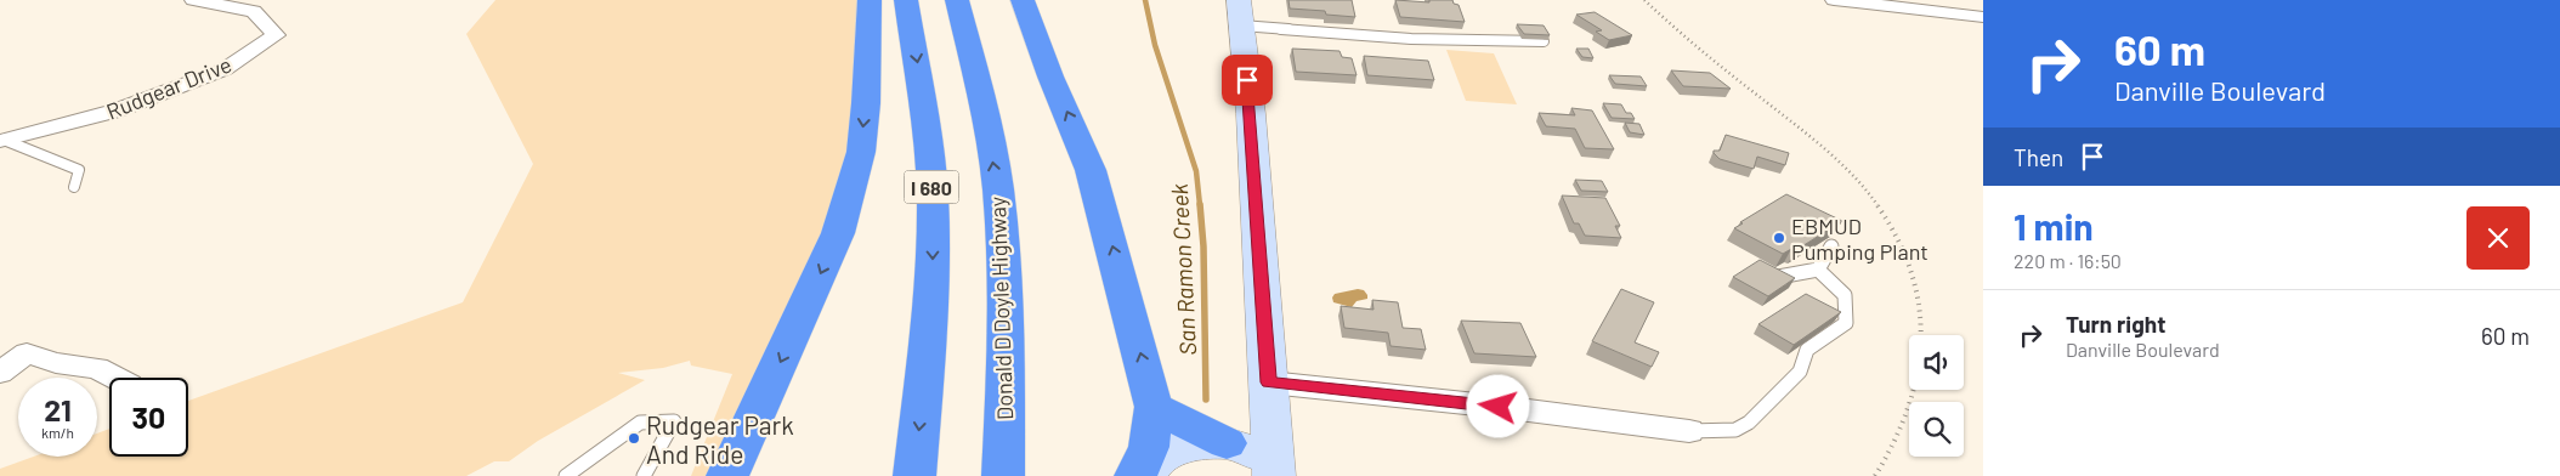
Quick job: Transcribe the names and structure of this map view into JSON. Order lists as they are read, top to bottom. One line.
{"streets":{"highway":["I 680","Donald D Doyle Highway"],"street":["Rudgear Drive"]},"water":["San Ramon Creek"],"places":["EBMUD Pumping Plant","Rudgear Park And Ride"],"page":{"turn":["60 m","Danville Boulevard"],"then":"Then","heading":["1 min","220 m · 16:50"],"list":[{"name":"Turn right","note":"Danville Boulevard","value":"60 m"}],"speed":"21 km/h","limit":"30"}}
